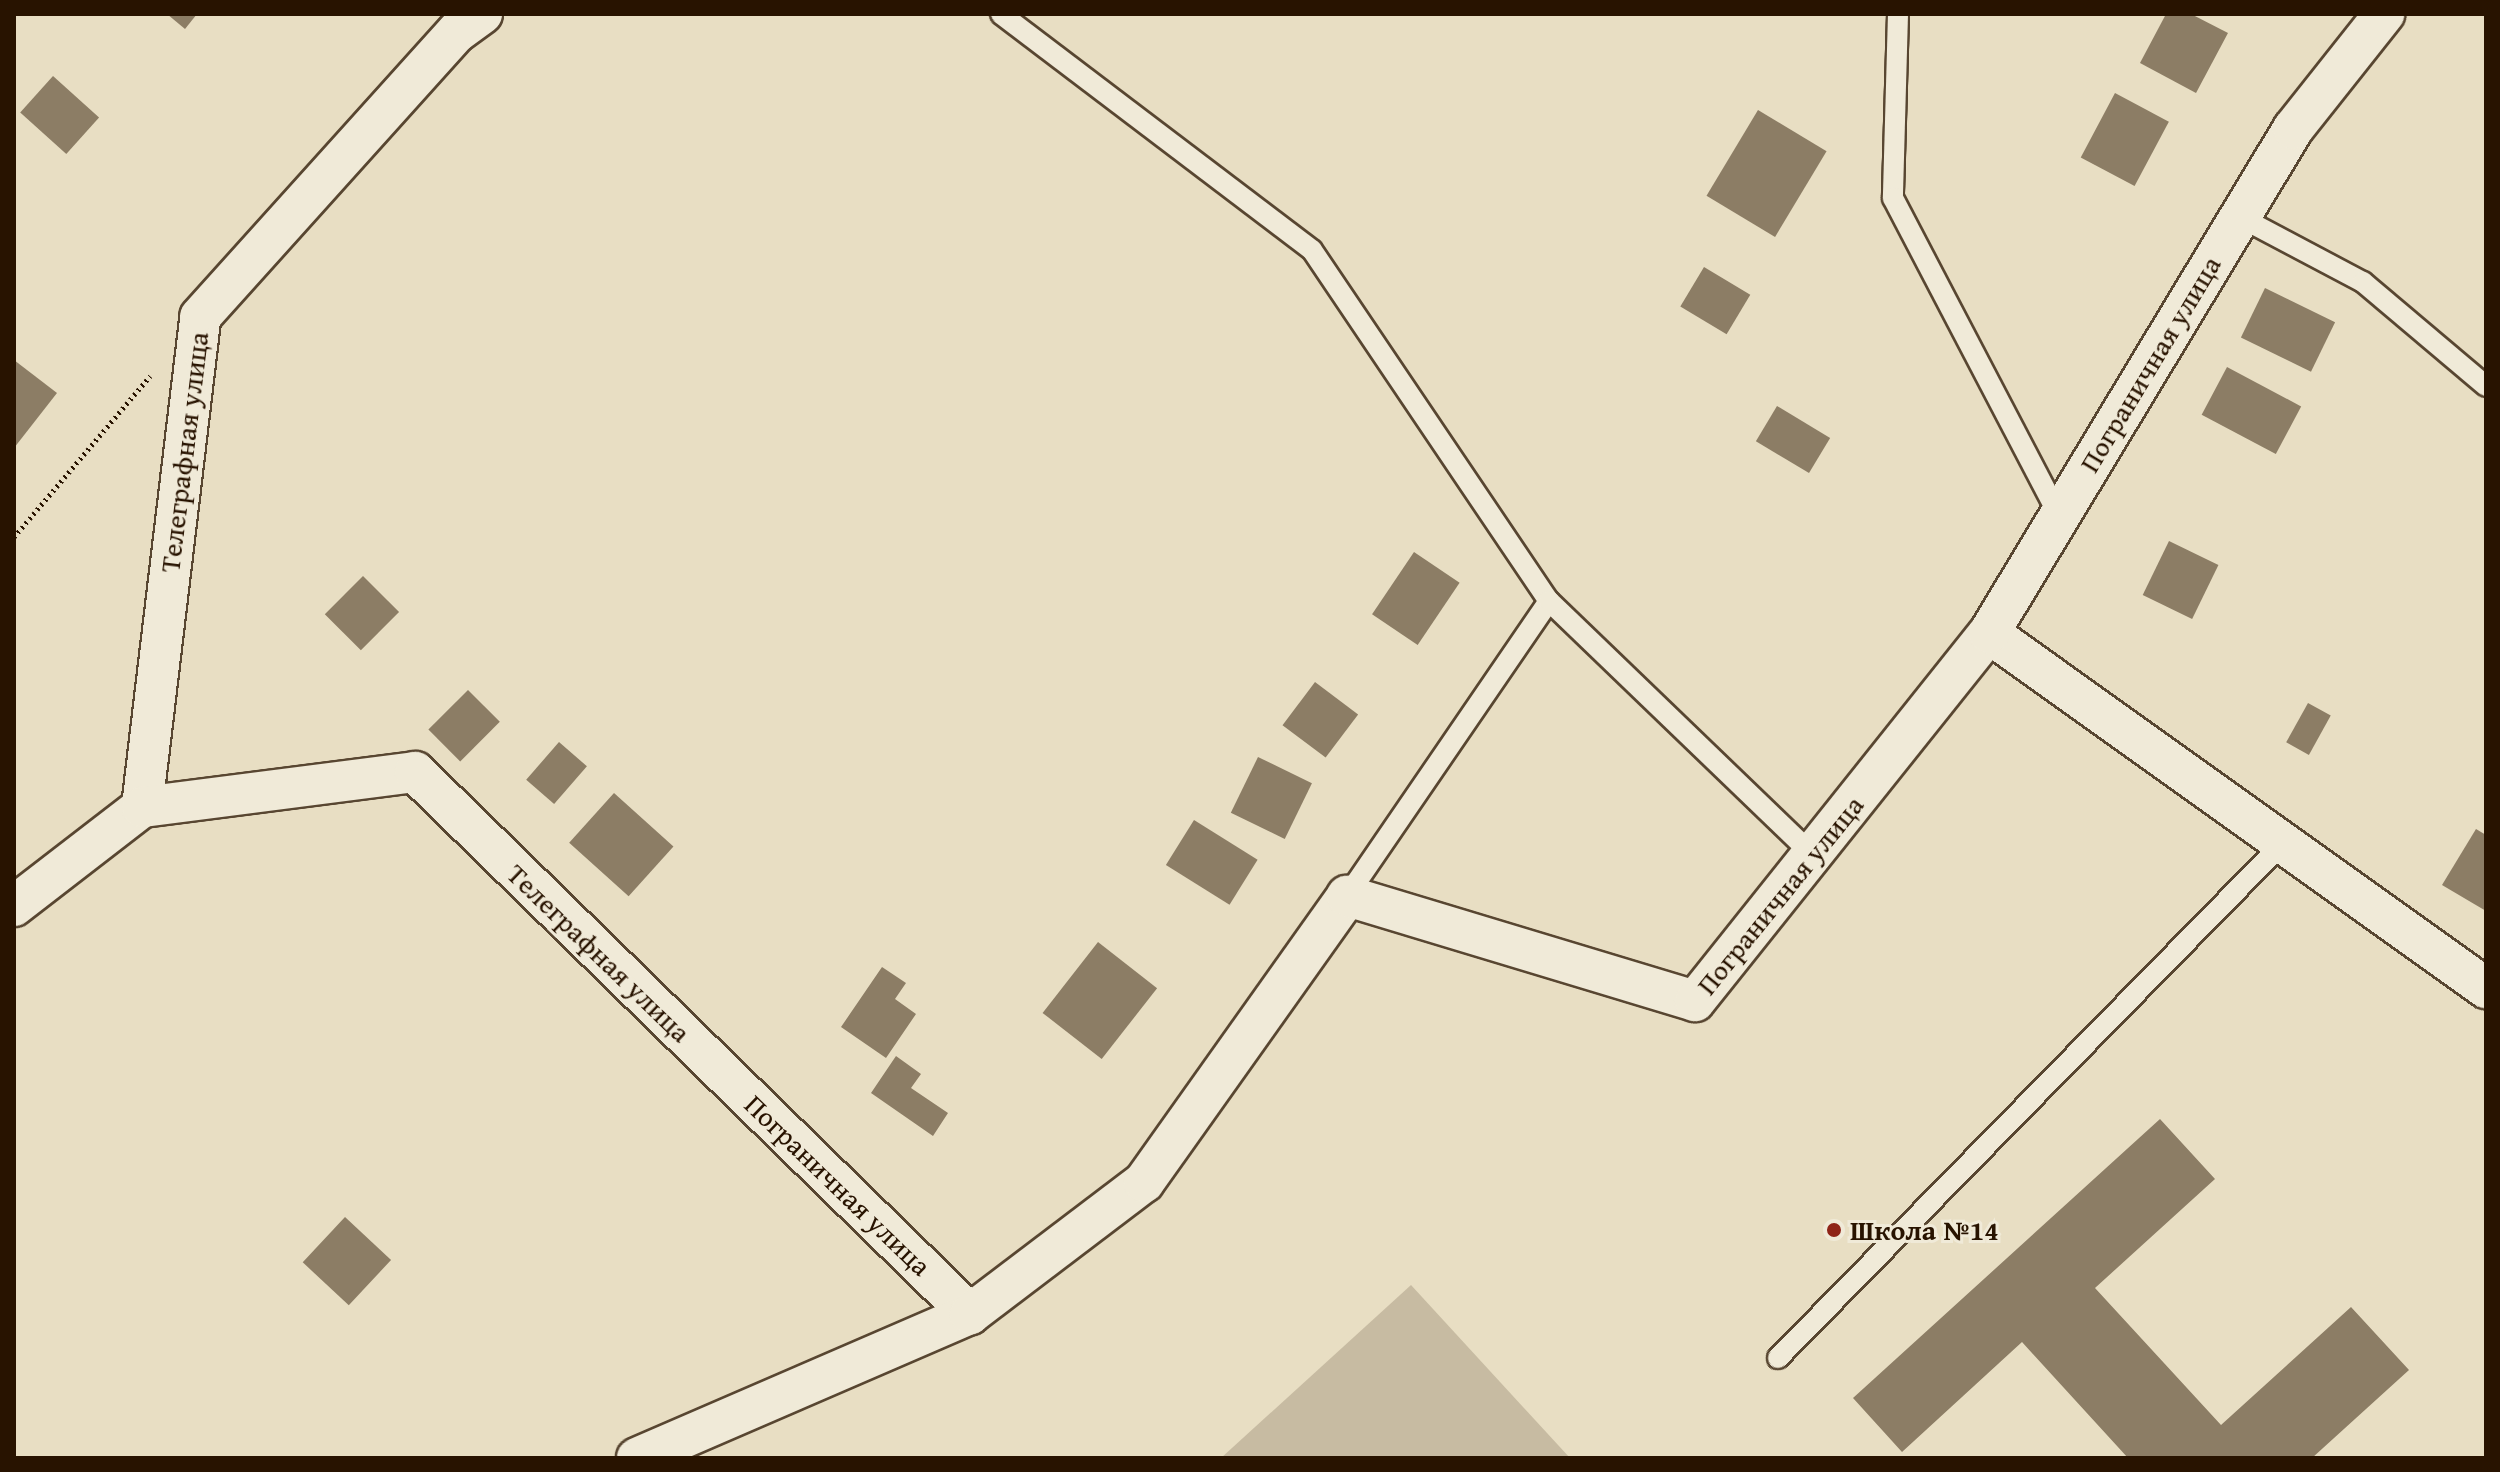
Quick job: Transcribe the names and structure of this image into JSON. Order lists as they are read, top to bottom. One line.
{"streets":{"street":["Пограничная улица","Телеграфная улица"]},"crossings":[["Пограничная улица","Телеграфная улица"]],"places":["Школа №14"]}
